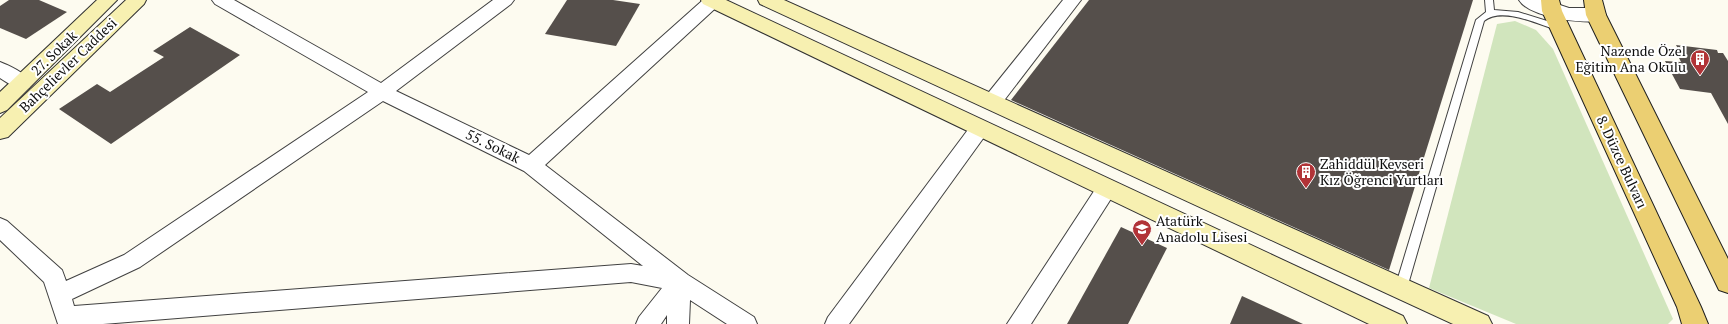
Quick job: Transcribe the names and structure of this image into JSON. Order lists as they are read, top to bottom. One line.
{"streets":{"main road":["27. Sokak","Bahçelievler Caddesi","8. Düzce Bulvarı"],"street":["55. Sokak"]},"places":{"building":["Nazende Özel Eğitim Ana Okulu","Zahiddül Kevseri Kız Öğrenci Yurtları"],"school or university":["Atatürk Anadolu Lisesi"]}}
